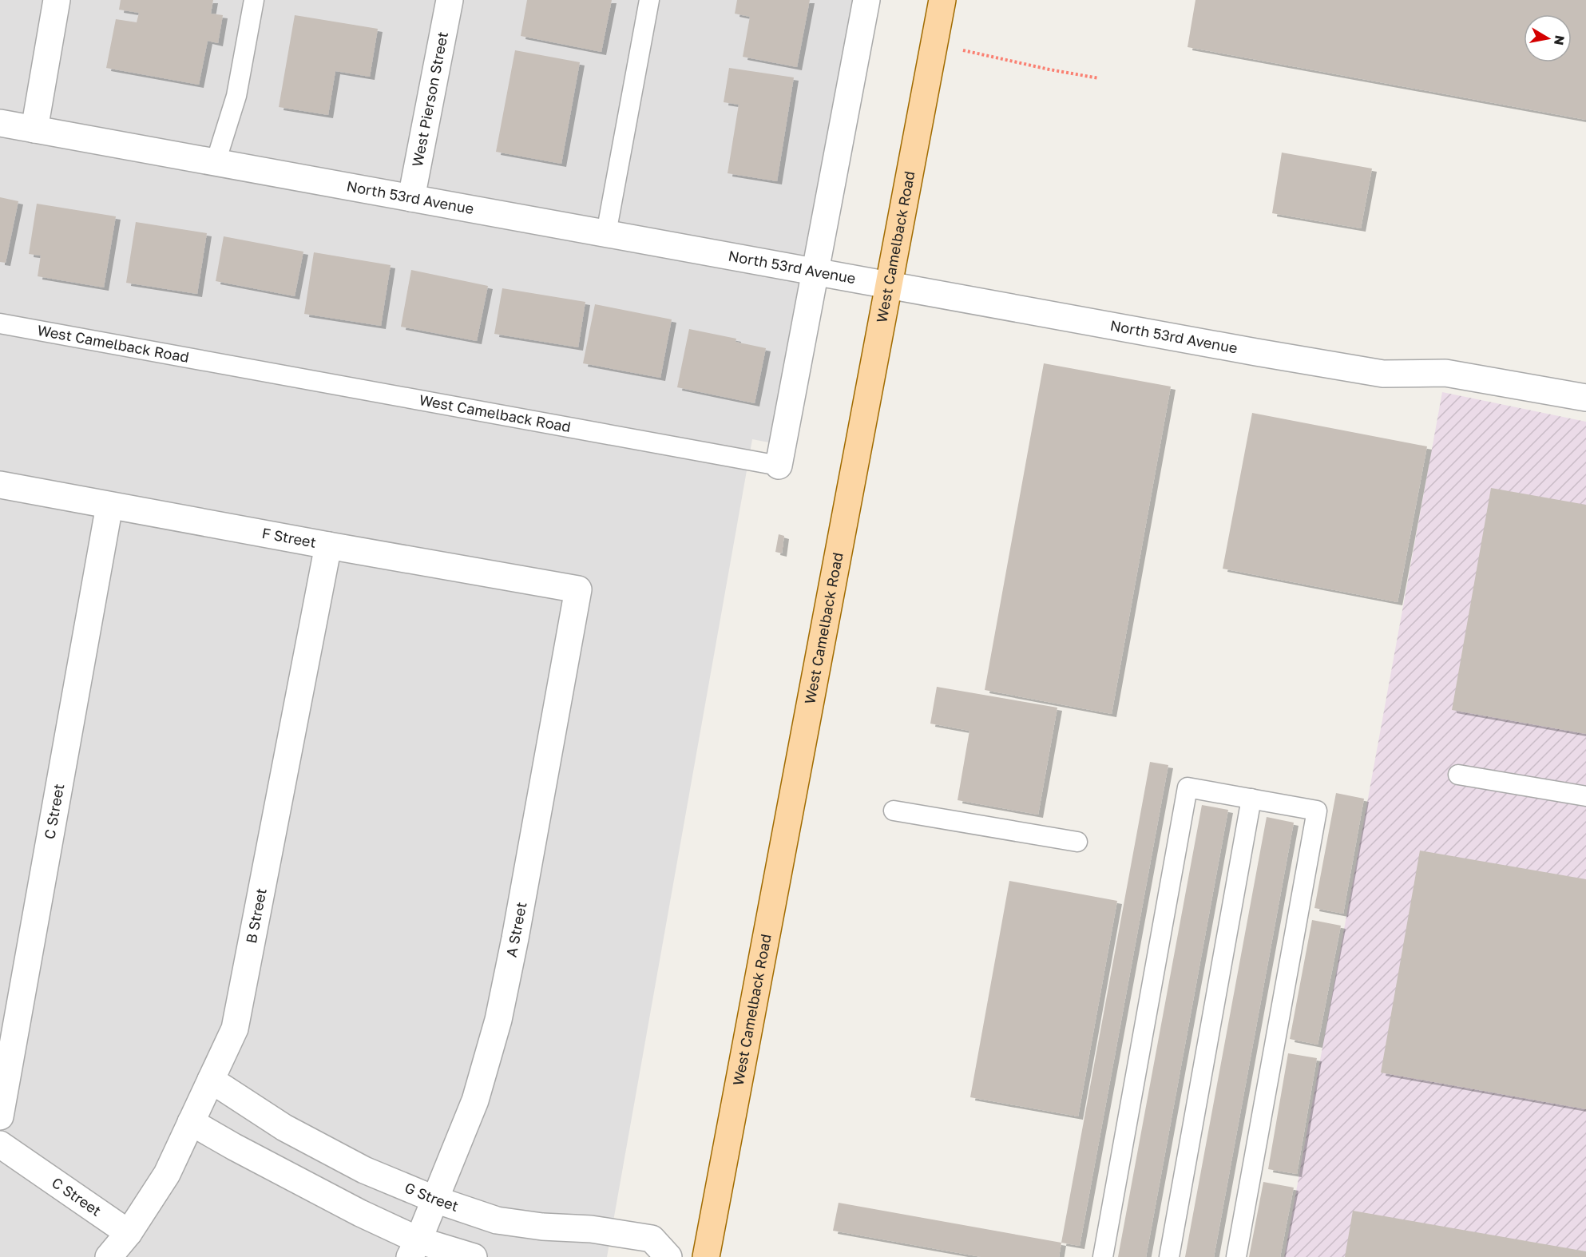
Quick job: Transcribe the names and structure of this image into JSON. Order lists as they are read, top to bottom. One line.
{"streets":{"main road":["West Camelback Road"],"street":["West Pierson Street","North 53rd Avenue","F Street","C Street","B Street","A Street","G Street"]},"crossings":[["West Pierson Street","North 53rd Avenue"],["North 53rd Avenue","West Camelback Road"],["F Street","C Street"],["F Street","B Street"],["F Street","A Street"],["C Street","B Street"],["B Street","G Street"],["A Street","G Street"]],"north":"right"}
